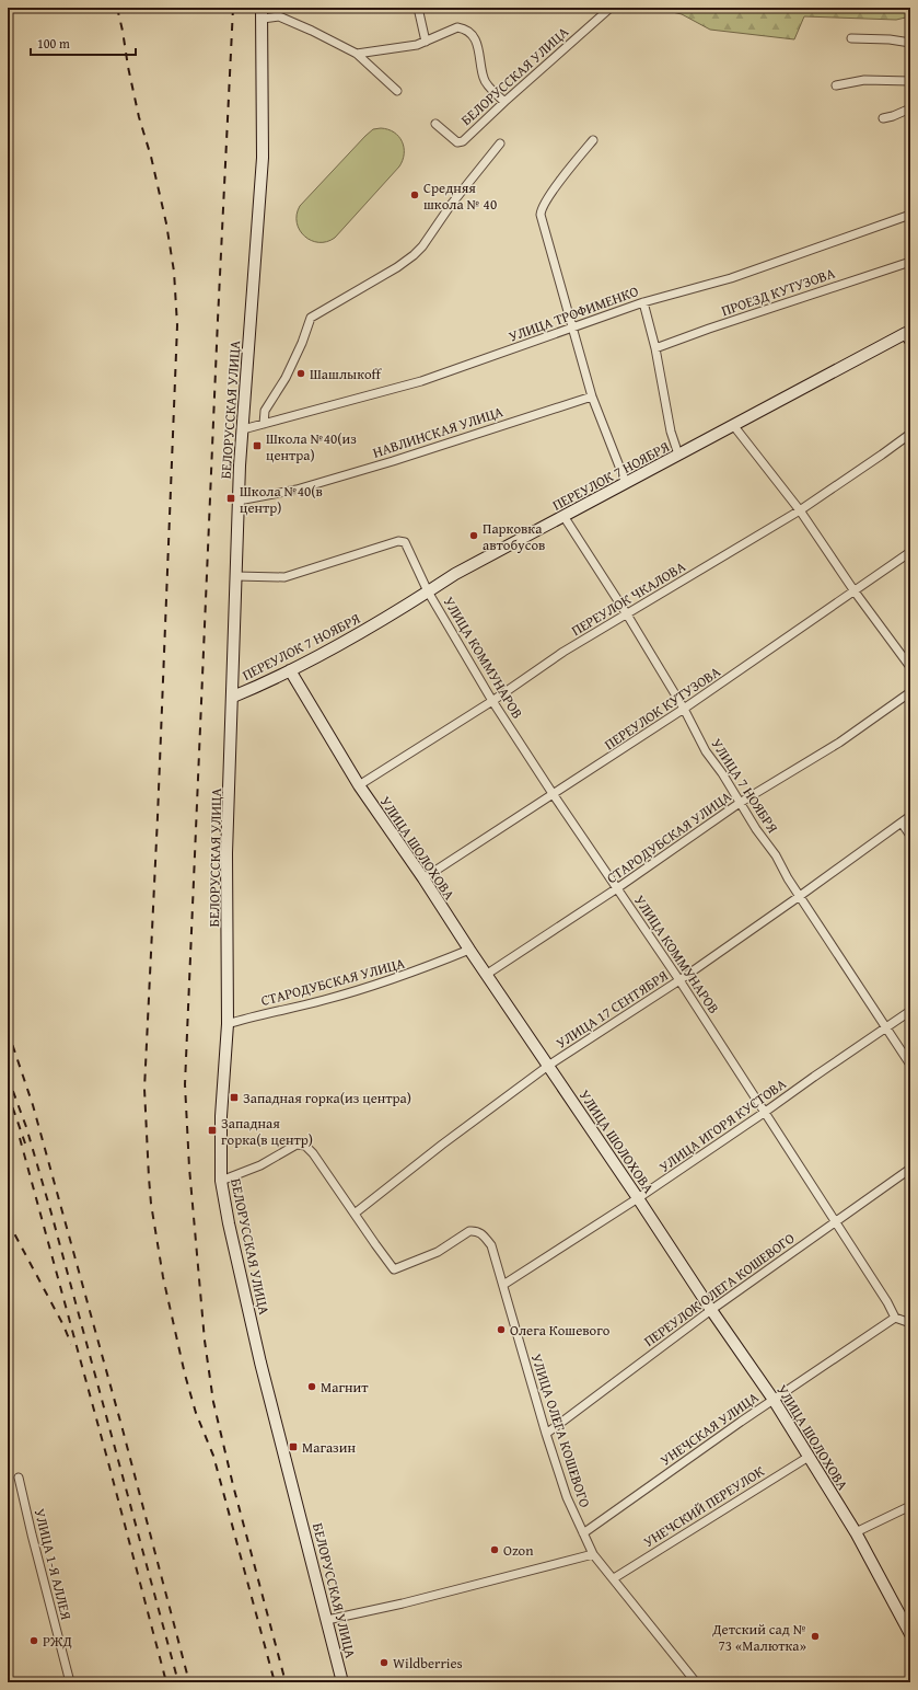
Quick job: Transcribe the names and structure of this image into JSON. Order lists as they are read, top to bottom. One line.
{"streets":{"street":["БЕЛОРУССКАЯ УЛИЦА","ПРОЕЗД КУТУЗОВА","УЛИЦА ТРОФИМЕНКО","НАВЛИНСКАЯ УЛИЦА","ПЕРЕУЛОК 7 НОЯБРЯ","ПЕРЕУЛОК ЧКАЛОВА","УЛИЦА КОММУНАРОВ","ПЕРЕУЛОК КУТУЗОВА","УЛИЦА 7 НОЯБРЯ","СТАРОДУБСКАЯ УЛИЦА","УЛИЦА ШОЛОХОВА","УЛИЦА 17 СЕНТЯБРЯ","УЛИЦА ИГОРЯ КУСТОВА","ПЕРЕУЛОК ОЛЕГА КОШЕВОГО","УНЕЧСКАЯ УЛИЦА","УЛИЦА ОЛЕГА КОШЕВОГО","УНЕЧСКИЙ ПЕРЕУЛОК","УЛИЦА 1-Я АЛЛЕЯ"]},"crossings":[["БЕЛОРУССКАЯ УЛИЦА","УЛИЦА ТРОФИМЕНКО"],["БЕЛОРУССКАЯ УЛИЦА","НАВЛИНСКАЯ УЛИЦА"],["БЕЛОРУССКАЯ УЛИЦА","ПЕРЕУЛОК 7 НОЯБРЯ"],["БЕЛОРУССКАЯ УЛИЦА","УЛИЦА КОММУНАРОВ"],["БЕЛОРУССКАЯ УЛИЦА","СТАРОДУБСКАЯ УЛИЦА"],["БЕЛОРУССКАЯ УЛИЦА","УЛИЦА ОЛЕГА КОШЕВОГО"],["ПЕРЕУЛОК 7 НОЯБРЯ","УЛИЦА КОММУНАРОВ"],["ПЕРЕУЛОК 7 НОЯБРЯ","УЛИЦА 7 НОЯБРЯ"],["ПЕРЕУЛОК 7 НОЯБРЯ","УЛИЦА ШОЛОХОВА"],["ПЕРЕУЛОК ЧКАЛОВА","УЛИЦА КОММУНАРОВ"],["ПЕРЕУЛОК ЧКАЛОВА","УЛИЦА 7 НОЯБРЯ"],["ПЕРЕУЛОК ЧКАЛОВА","УЛИЦА ШОЛОХОВА"],["УЛИЦА КОММУНАРОВ","ПЕРЕУЛОК КУТУЗОВА"],["УЛИЦА КОММУНАРОВ","СТАРОДУБСКАЯ УЛИЦА"],["УЛИЦА КОММУНАРОВ","УЛИЦА 17 СЕНТЯБРЯ"],["УЛИЦА КОММУНАРОВ","УЛИЦА ИГОРЯ КУСТОВА"],["УЛИЦА КОММУНАРОВ","ПЕРЕУЛОК ОЛЕГА КОШЕВОГО"],["УЛИЦА КОММУНАРОВ","УНЕЧСКАЯ УЛИЦА"],["ПЕРЕУЛОК КУТУЗОВА","УЛИЦА 7 НОЯБРЯ"],["ПЕРЕУЛОК КУТУЗОВА","УЛИЦА ШОЛОХОВА"],["УЛИЦА 7 НОЯБРЯ","СТАРОДУБСКАЯ УЛИЦА"],["УЛИЦА 7 НОЯБРЯ","УЛИЦА 17 СЕНТЯБРЯ"],["УЛИЦА 7 НОЯБРЯ","УЛИЦА ИГОРЯ КУСТОВА"],["СТАРОДУБСКАЯ УЛИЦА","УЛИЦА ШОЛОХОВА"],["УЛИЦА ШОЛОХОВА","УЛИЦА 17 СЕНТЯБРЯ"],["УЛИЦА ШОЛОХОВА","УЛИЦА ИГОРЯ КУСТОВА"],["УЛИЦА ШОЛОХОВА","ПЕРЕУЛОК ОЛЕГА КОШЕВОГО"],["УЛИЦА ШОЛОХОВА","УНЕЧСКАЯ УЛИЦА"],["УЛИЦА ШОЛОХОВА","УНЕЧСКИЙ ПЕРЕУЛОК"],["УЛИЦА 17 СЕНТЯБРЯ","УЛИЦА ОЛЕГА КОШЕВОГО"],["УЛИЦА ИГОРЯ КУСТОВА","УЛИЦА ОЛЕГА КОШЕВОГО"],["ПЕРЕУЛОК ОЛЕГА КОШЕВОГО","УЛИЦА ОЛЕГА КОШЕВОГО"],["УНЕЧСКАЯ УЛИЦА","УЛИЦА ОЛЕГА КОШЕВОГО"],["УЛИЦА ОЛЕГА КОШЕВОГО","УНЕЧСКИЙ ПЕРЕУЛОК"]],"places":{"other":["Средняя школа № 40","Шашлыкоff","Парковка автобусов","Олега Кошевого","Магнит","Ozon","Детский сад № 73 «Малютка»","РЖД","Wildberries"],"transit":["Школа №40(из центра)","Школа №40(в центр)","Западная горка(из центра)","Западная горка(в центр)","Магазин"]},"scale_bar":"100 m"}
